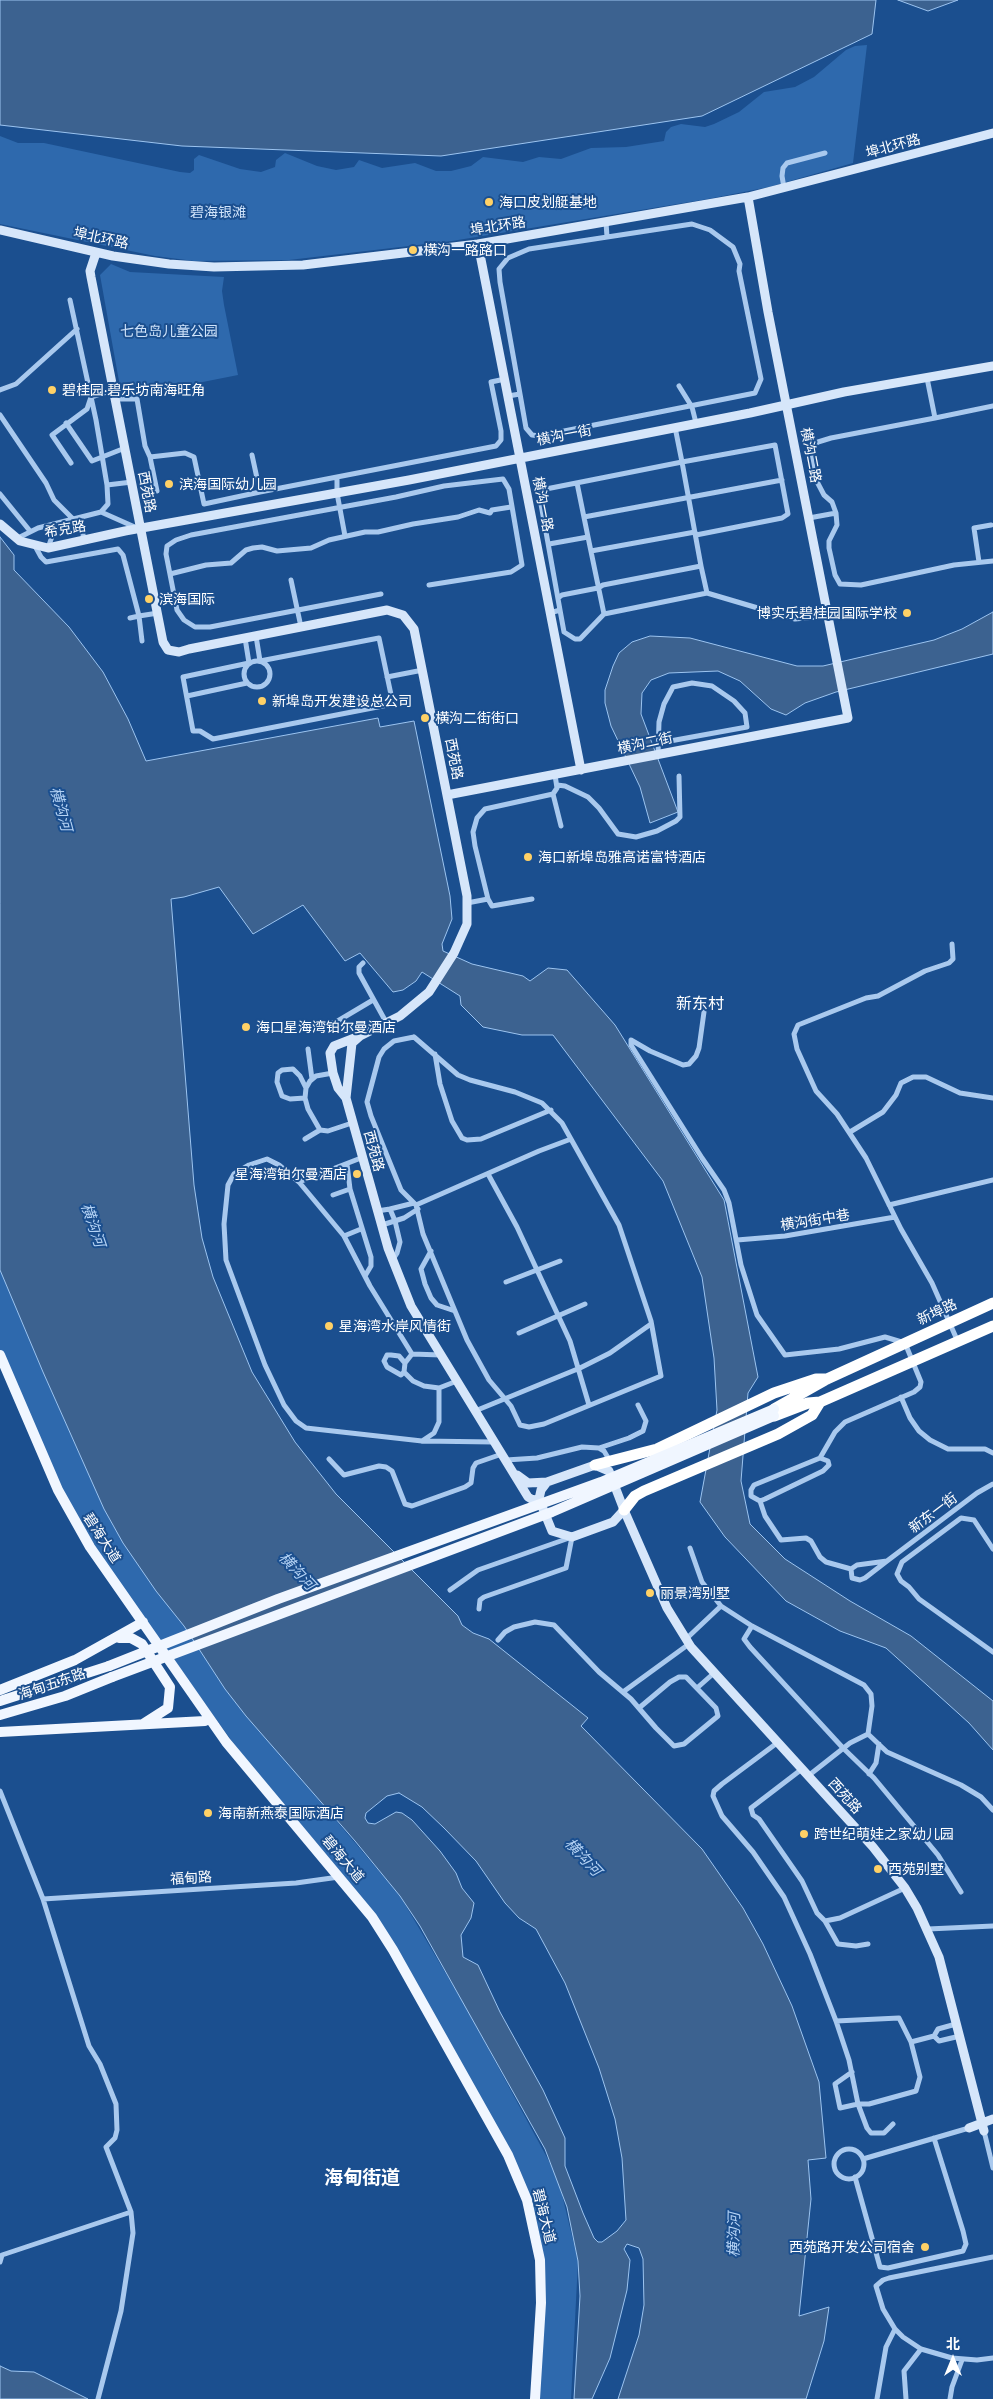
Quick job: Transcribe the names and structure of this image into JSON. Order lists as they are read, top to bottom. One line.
{"streets":{"highway":["新埠路"],"main road":["埠北环路","横沟一街","横沟二路","西苑路","横沟一路","希克路","横沟二街","碧海大道","海甸五东路"],"street":["横沟街中巷","新东一街","福甸路"]},"crossings":[["埠北环路","横沟二路"],["埠北环路","西苑路"],["埠北环路","横沟一路"],["横沟一街","横沟二路"],["横沟一街","西苑路"],["横沟一街","横沟一路"],["横沟一街","希克路"],["横沟二路","横沟二街"],["西苑路","希克路"],["西苑路","横沟二街"],["横沟一路","横沟二街"],["碧海大道","福甸路"]],"districts":["新东村","海甸街道"],"water":["横沟河"],"parks":["碧海银滩","七色岛儿童公园"],"places":["海口皮划艇基地","横沟一路路口","碧桂园·碧乐坊南海旺角","滨海国际幼儿园","滨海国际","博实乐碧桂园国际学校","新埠岛开发建设总公司","横沟二街街口","海口新埠岛雅高诺富特酒店","海口星海湾铂尔曼酒店","星海湾铂尔曼酒店","星海湾水岸风情街","丽景湾别墅","海南新燕泰国际酒店","跨世纪萌娃之家幼儿园","西苑别墅","西苑路开发公司宿舍"],"north":"top"}
